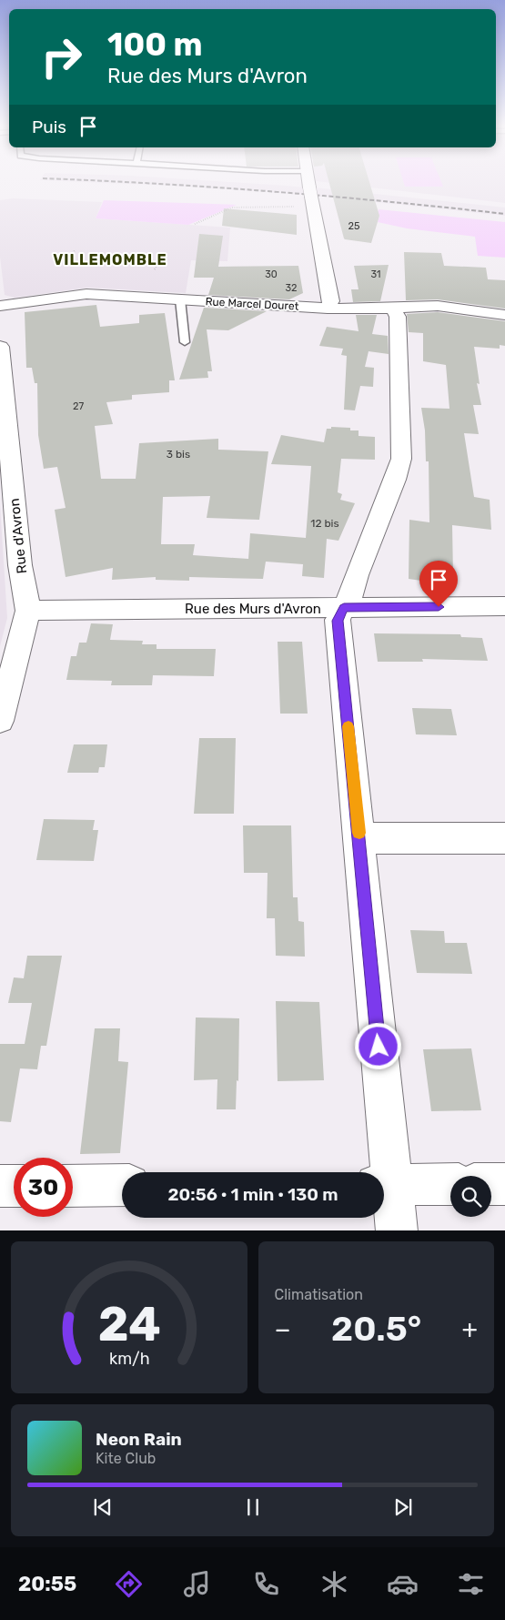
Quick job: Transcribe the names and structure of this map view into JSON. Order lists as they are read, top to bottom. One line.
{"streets":{"street":["Rue Marcel Douret","Rue d'Avron","Rue des Murs d'Avron"]},"crossings":[["Rue d'Avron","Rue des Murs d'Avron"]],"districts":["VILLEMOMBLE"],"house_numbers":["25","30","31","32","27","3 bis","12 bis"],"page":{"turn":["100 m","Rue des Murs d'Avron"],"then":"Puis","limit":"30","trip":"20:56 · 1 min · 130 m","tile":"Climatisation","heat":["−","20.5°","+"],"song":["Neon Rain","Kite Club"],"tabs":"20:55","gauge":["24","km/h"]}}
